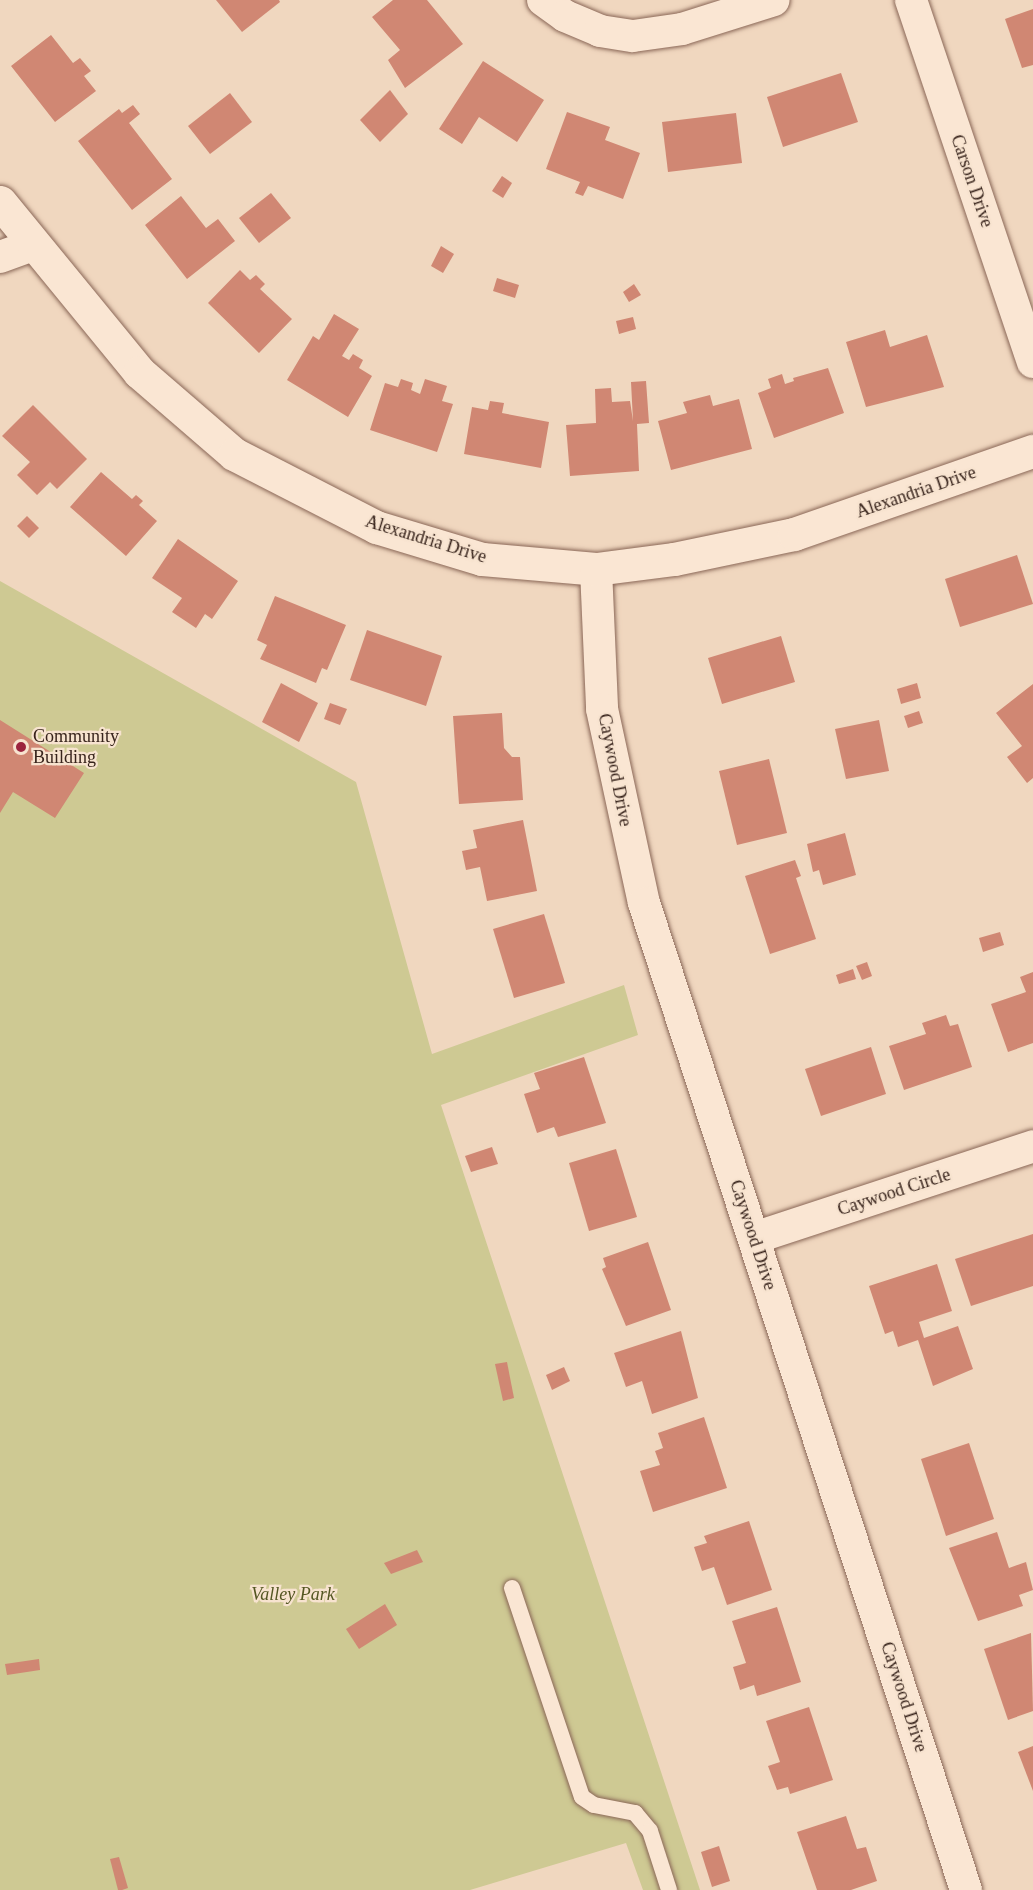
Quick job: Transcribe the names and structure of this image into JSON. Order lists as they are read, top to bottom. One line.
{"streets":{"street":["Carson Drive","Alexandria Drive","Caywood Drive","Caywood Circle"]},"crossings":[["Alexandria Drive","Caywood Drive"],["Caywood Drive","Caywood Circle"]],"parks":["Valley Park"],"places":["Community Building"]}
